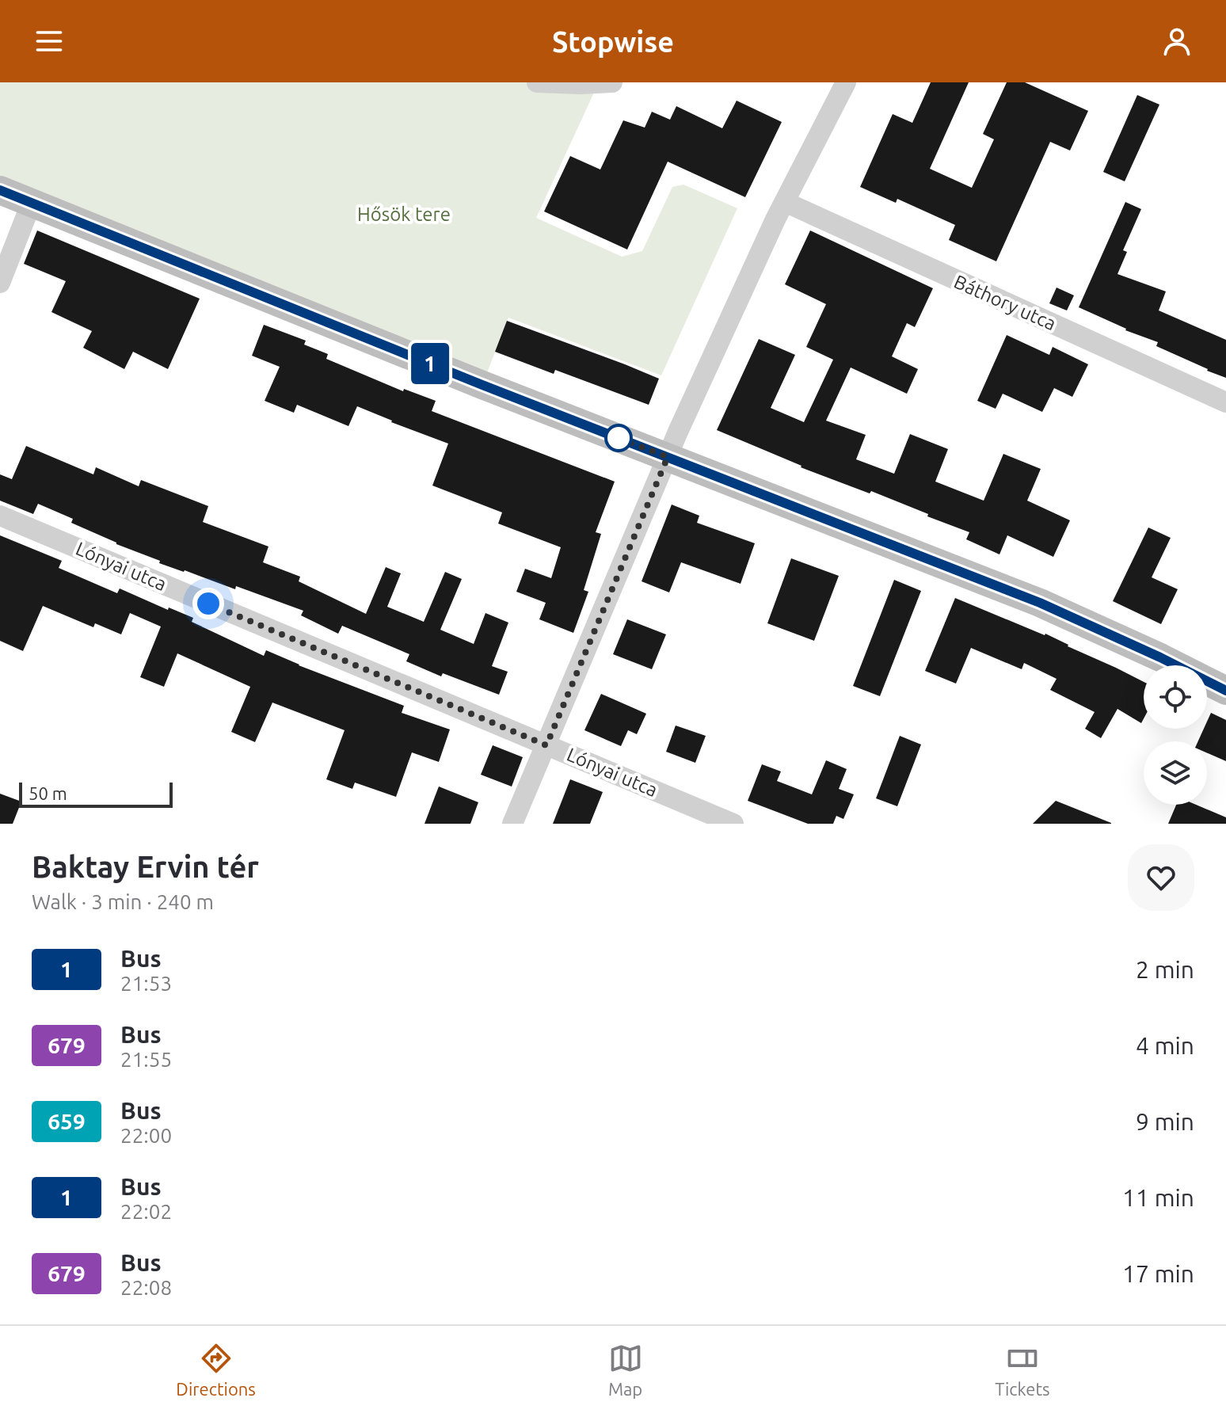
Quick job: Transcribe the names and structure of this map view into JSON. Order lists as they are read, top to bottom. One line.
{"streets":{"street":["Báthory utca","Lónyai utca"]},"parks":["Hősök tere"],"lines":["bus line 1"],"scale_bar":"50 m","page":{"header":"Stopwise","on_map":"1","scale":"50 m","heading":["Baktay Ervin tér","Walk · 3 min · 240 m"],"list":[{"mark":"1","name":"Bus","note":"21:53","value":"2 min"},{"mark":"679","name":"Bus","note":"21:55","value":"4 min"},{"mark":"659","name":"Bus","note":"22:00","value":"9 min"},{"mark":"1","name":"Bus","note":"22:02","value":"11 min"},{"mark":"679","name":"Bus","note":"22:08","value":"17 min"}],"tabs":["Directions","Map","Tickets"]}}
